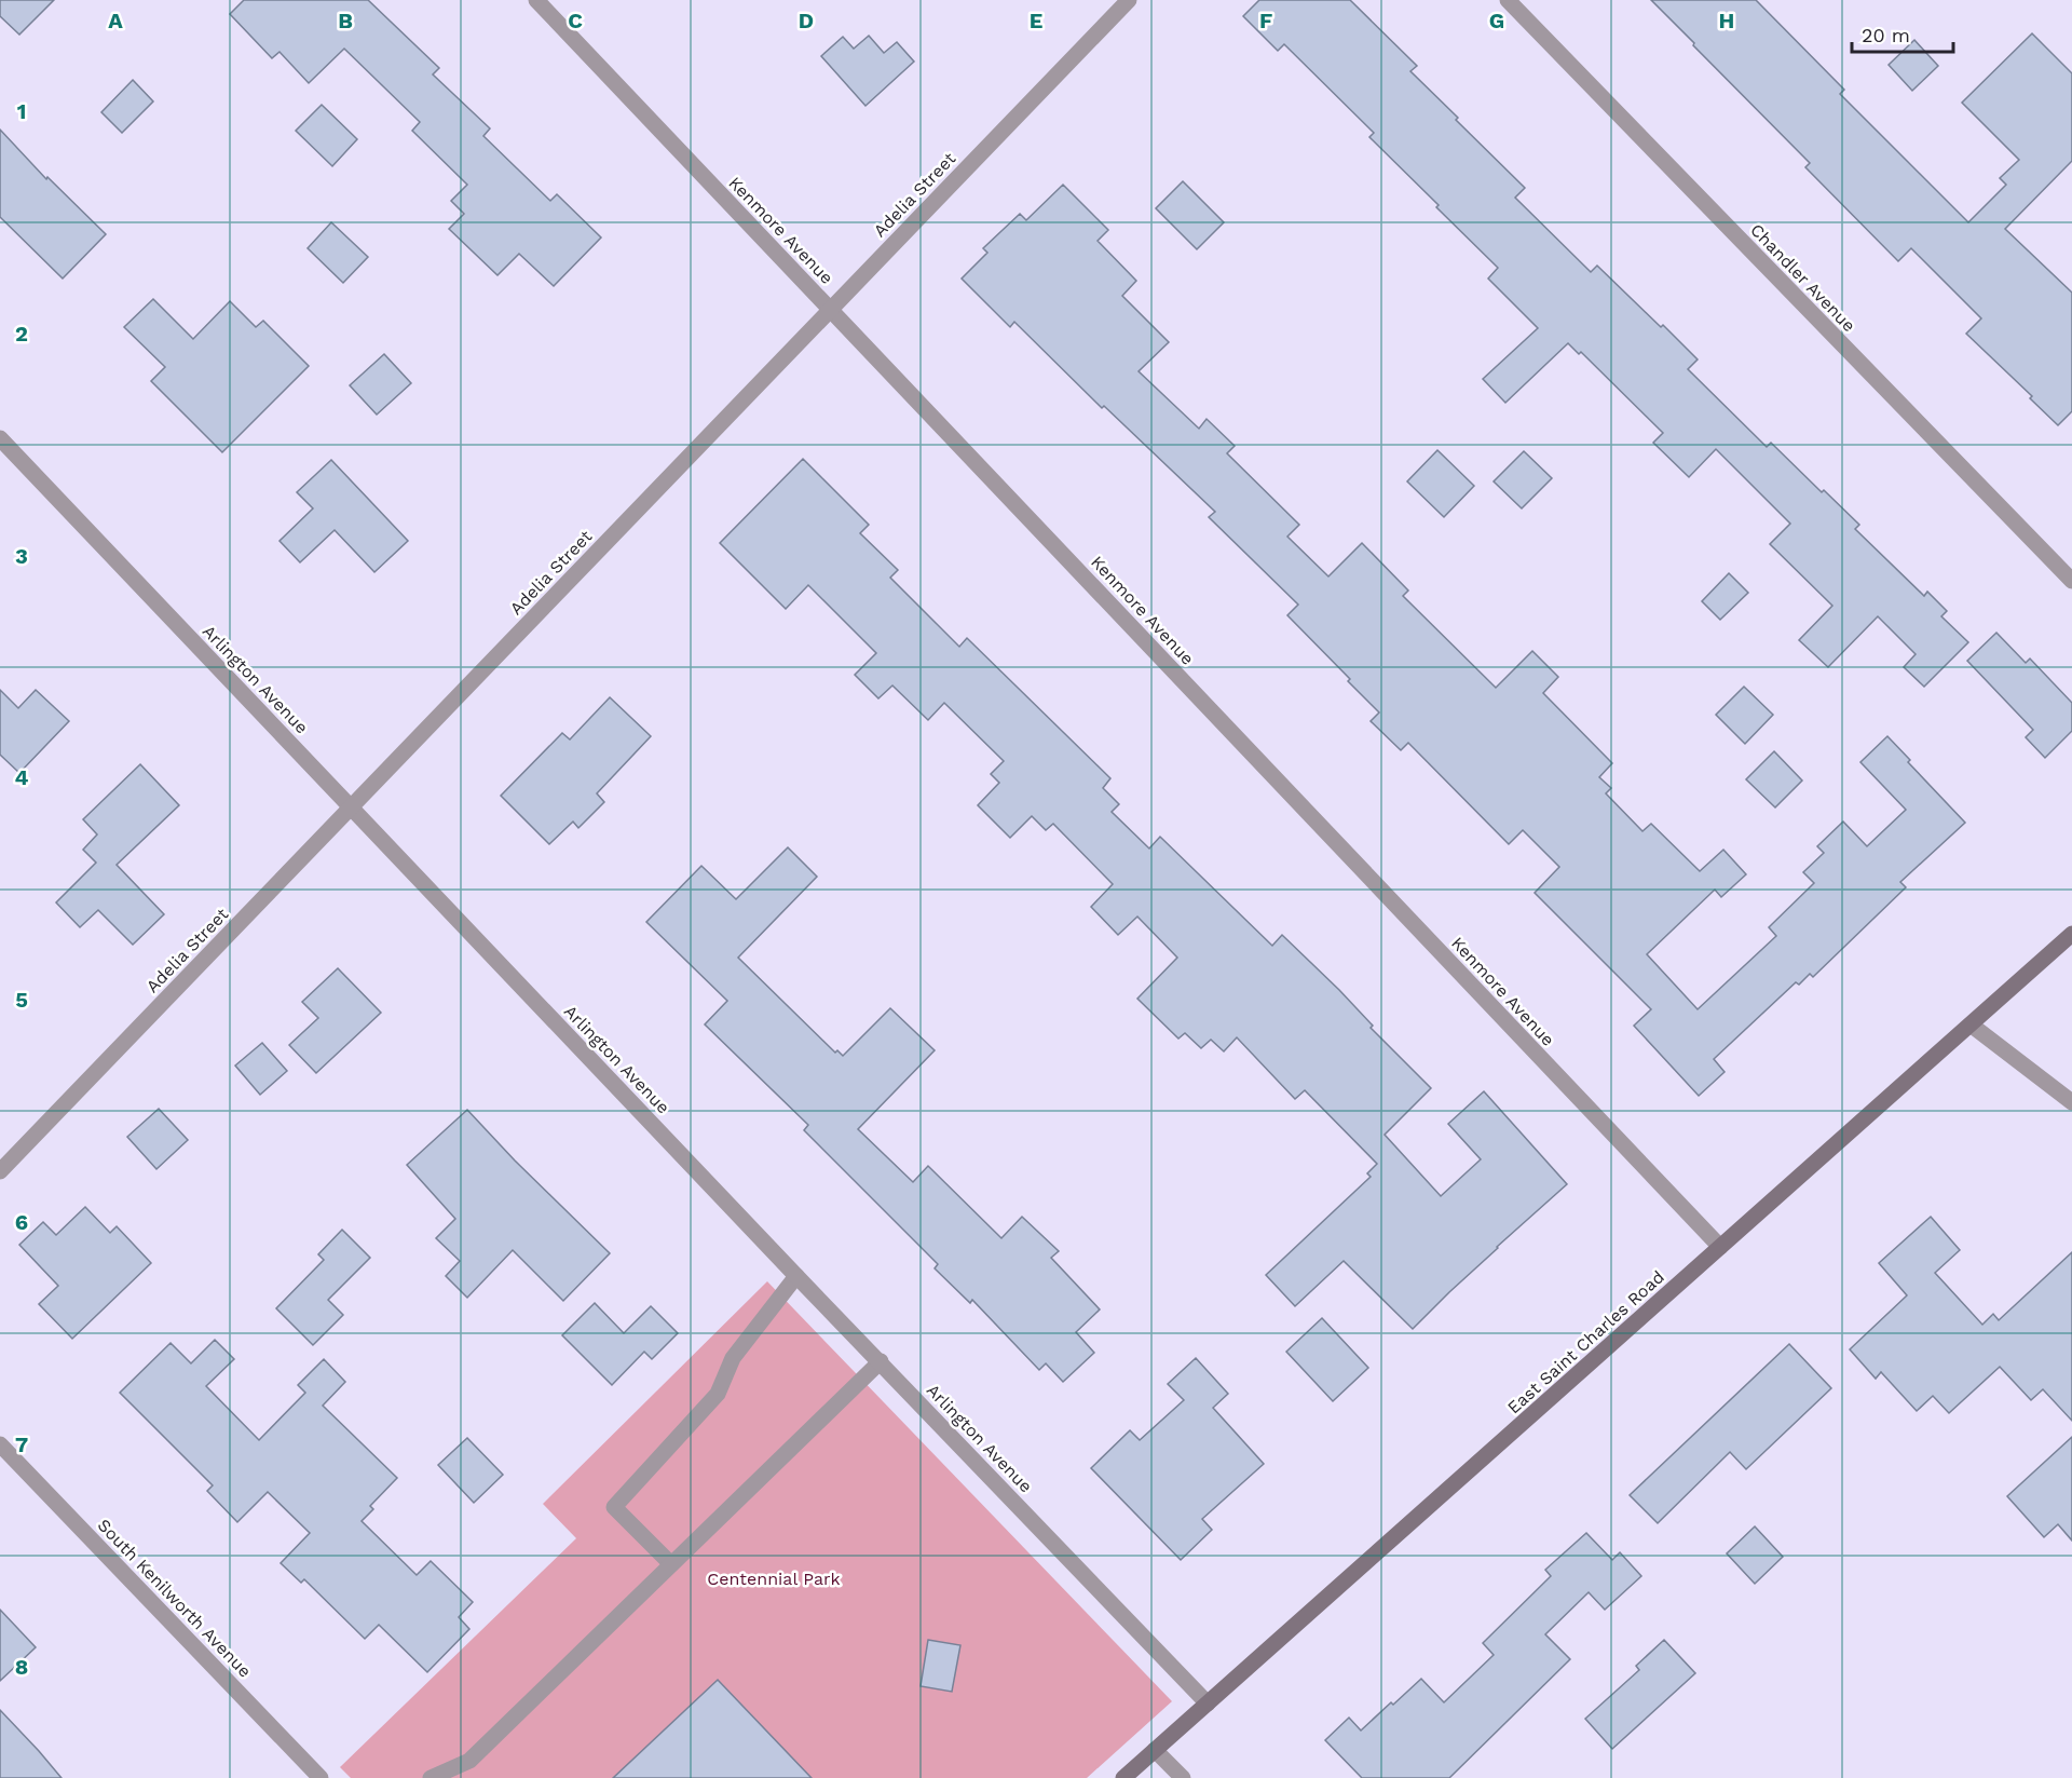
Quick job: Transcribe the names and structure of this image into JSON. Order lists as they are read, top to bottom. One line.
{"streets":{"main road":["East Saint Charles Road"],"street":["Adelia Street","Kenmore Avenue","Chandler Avenue","Arlington Avenue","South Kenilworth Avenue"]},"crossings":[["Adelia Street","Kenmore Avenue"],["Adelia Street","Arlington Avenue"],["Kenmore Avenue","East Saint Charles Road"],["Arlington Avenue","East Saint Charles Road"]],"parks":["Centennial Park"],"scale_bar":"20 m","grid":{"columns":["A","B","C","D","E","F","G","H"],"rows":["1","2","3","4","5","6","7","8"]}}
